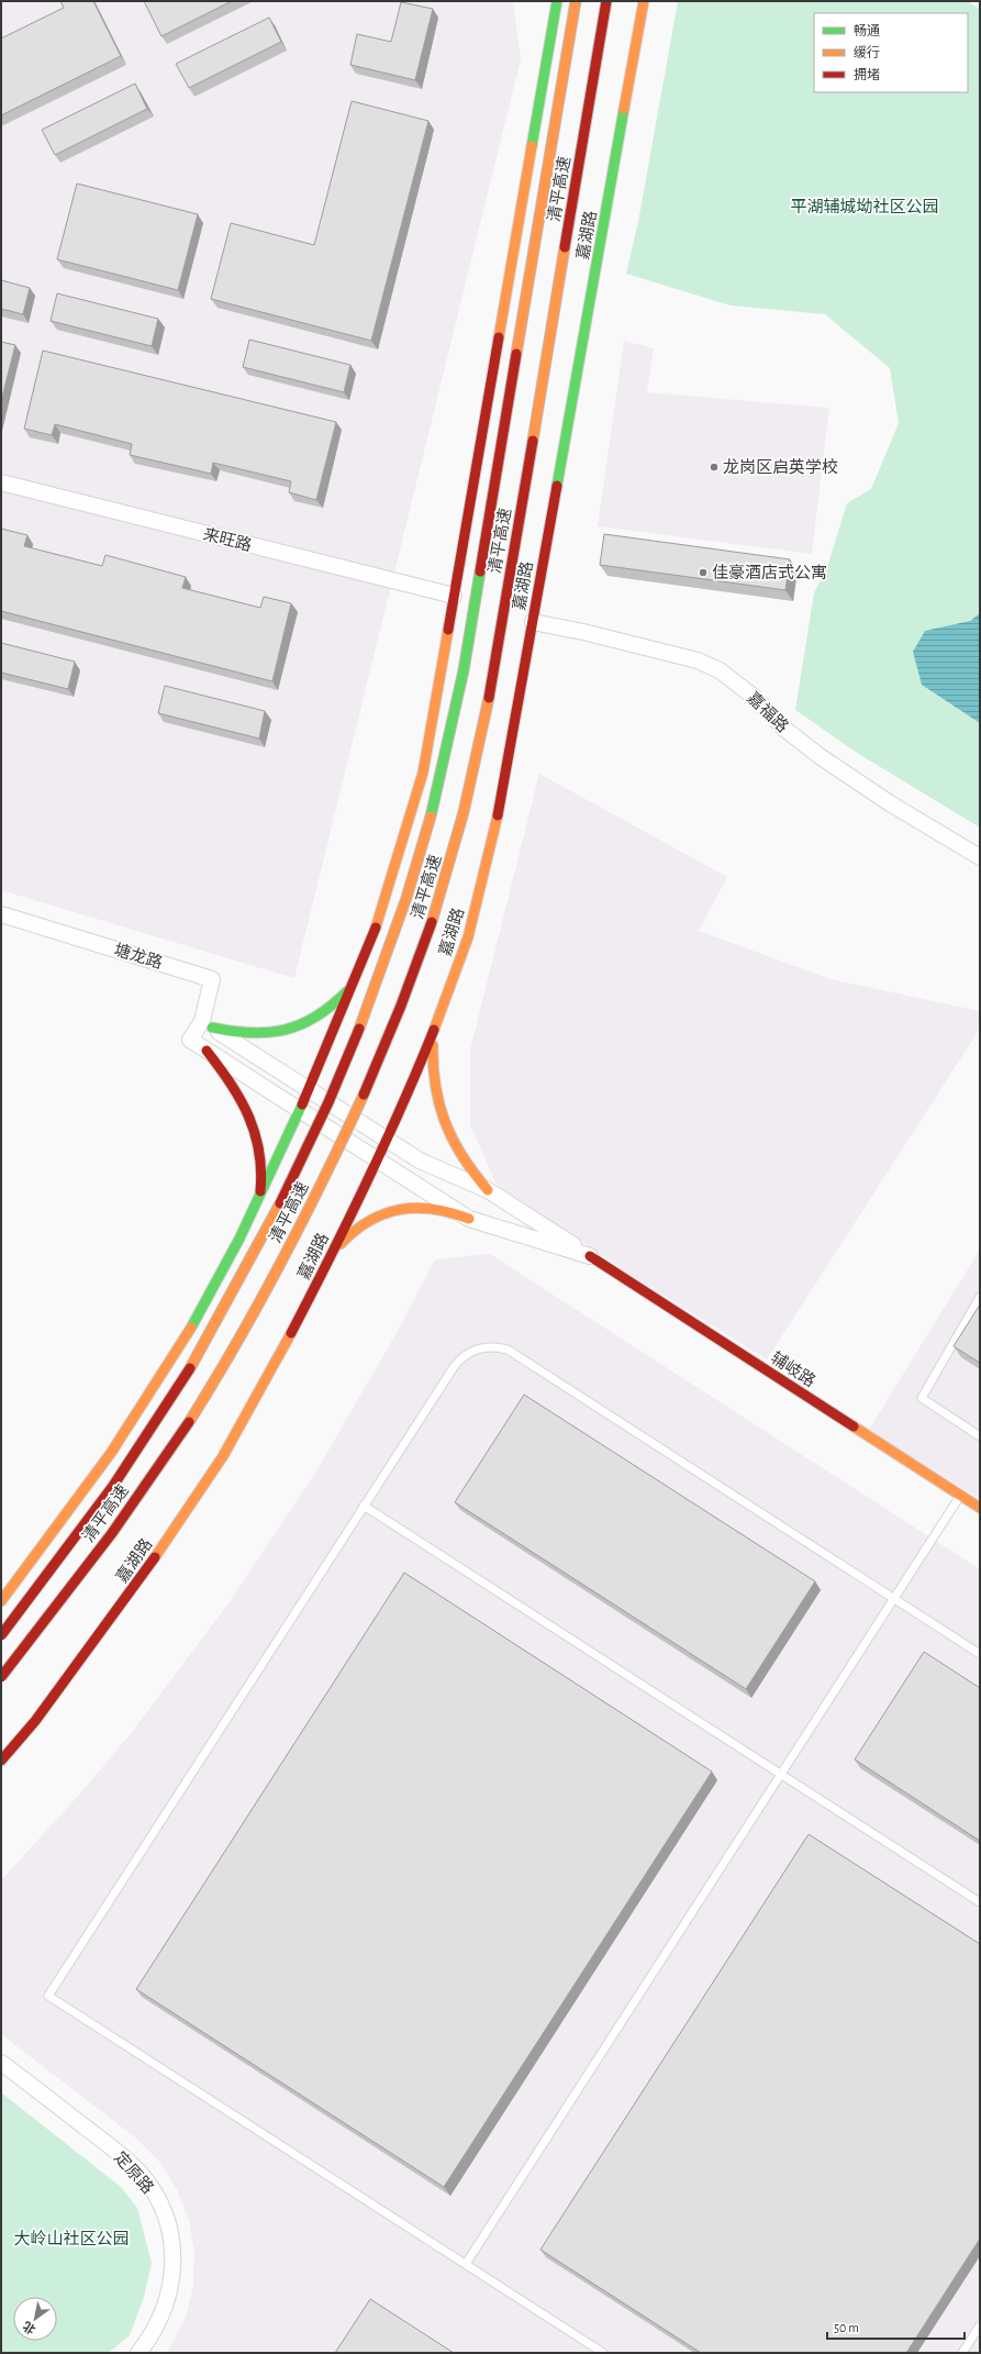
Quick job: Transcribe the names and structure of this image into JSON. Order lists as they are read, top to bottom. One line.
{"streets":{"main road":["清平高速","嘉湖路","辅岐路"],"street":["来旺路","嘉福路","塘龙路","定原路"]},"crossings":[["嘉湖路","嘉福路"]],"parks":["平湖辅城坳社区公园","大岭山社区公园"],"places":["龙岗区启英学校","佳豪酒店式公寓"],"legend":["畅通","缓行","拥堵"],"scale_bar":"50 m","north":"bottom left"}
